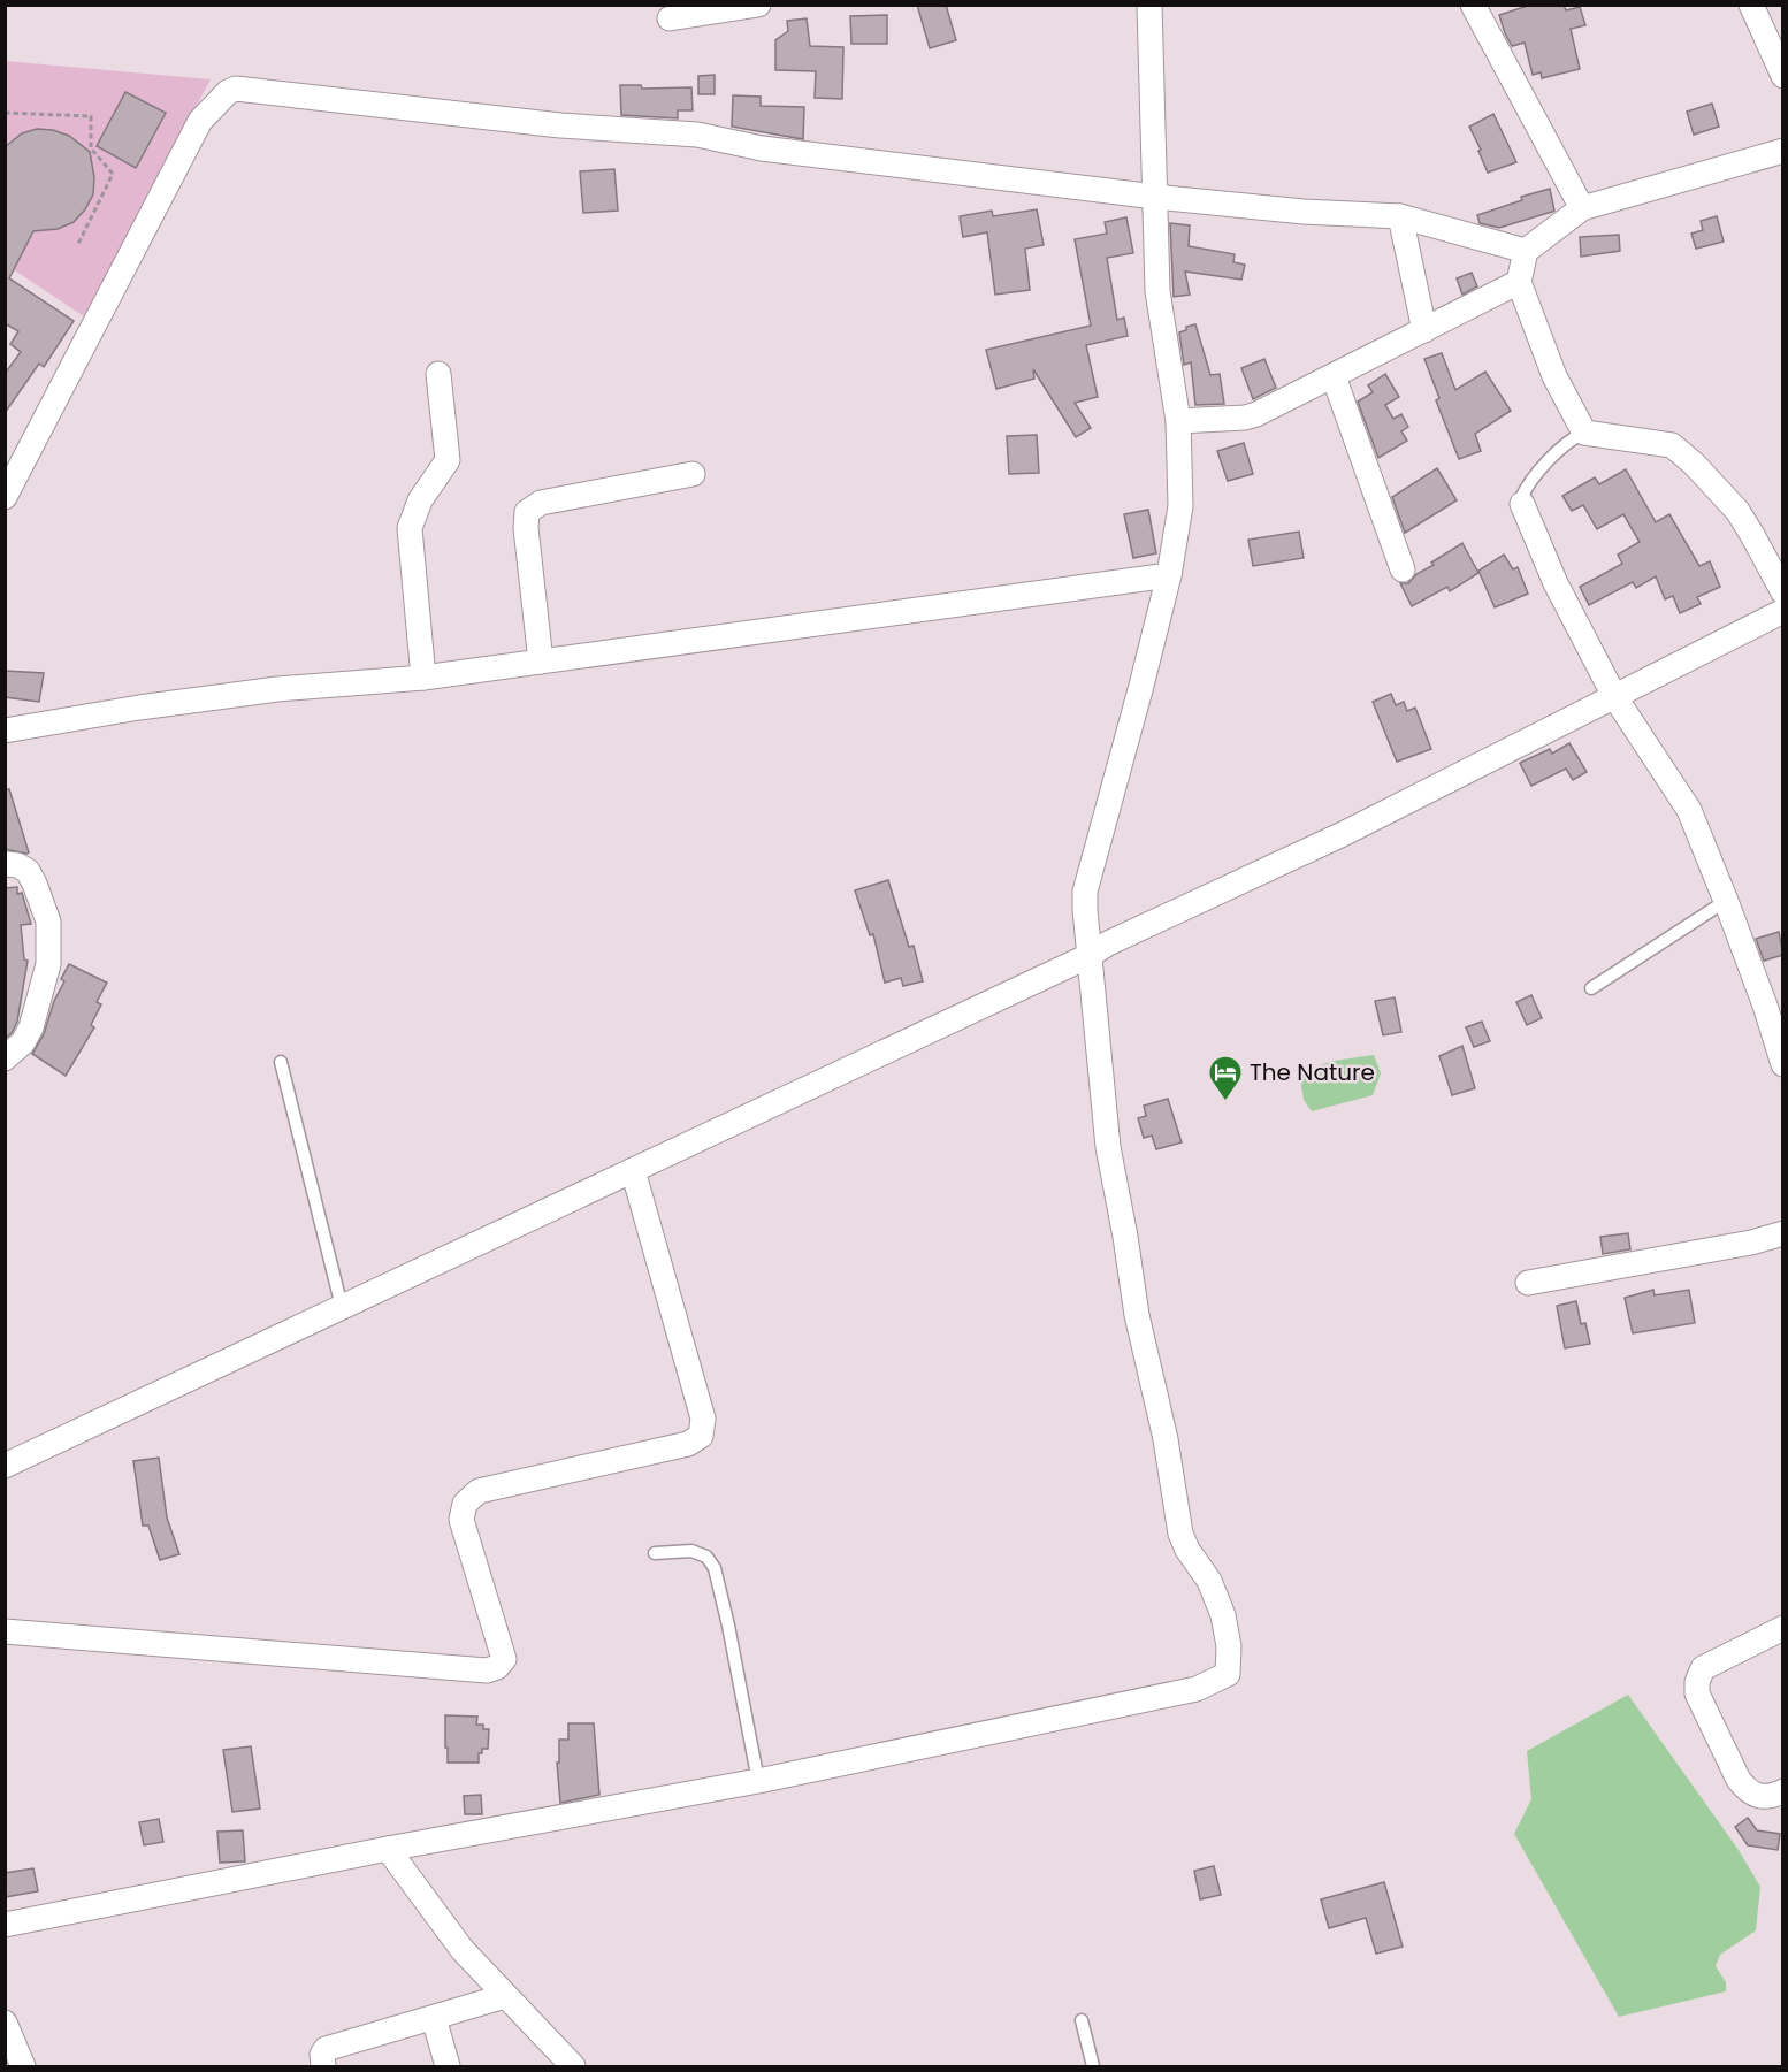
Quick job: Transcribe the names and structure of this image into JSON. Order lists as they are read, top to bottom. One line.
{"places":{"hotel":["The Nature"]}}
